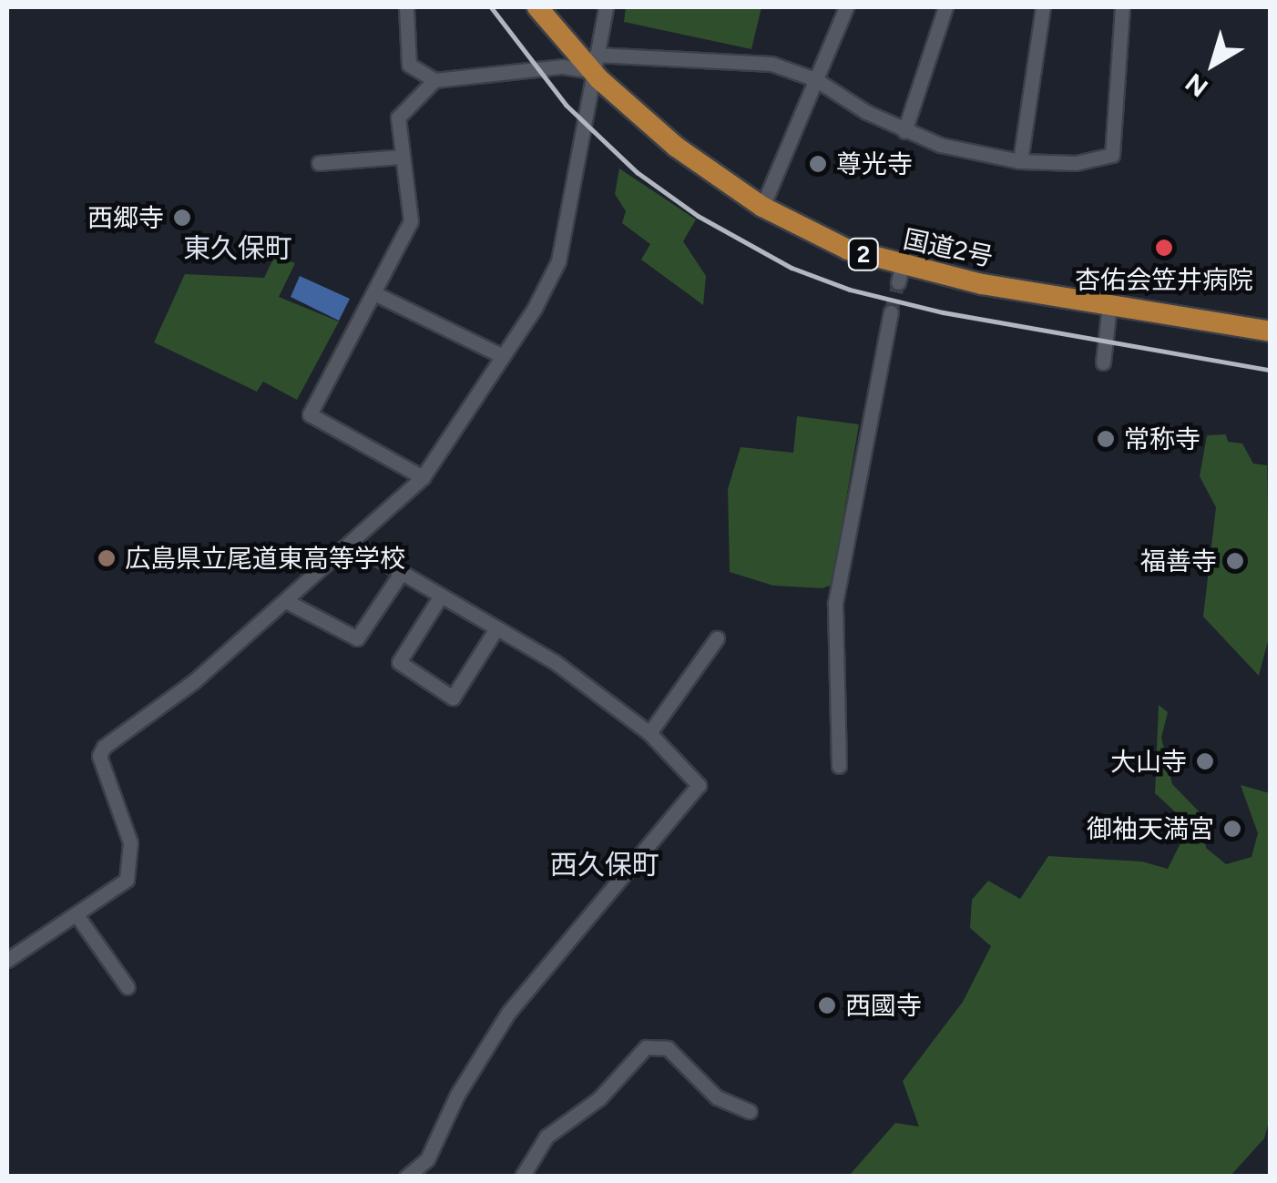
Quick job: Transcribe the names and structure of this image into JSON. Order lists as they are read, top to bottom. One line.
{"streets":{"highway":["国道2号","2"]},"districts":["東久保町","西久保町"],"places":["尊光寺","西郷寺","杏佑会笠井病院","常称寺","広島県立尾道東高等学校","福善寺","大山寺","御袖天満宮","西國寺"],"north":"bottom left"}
